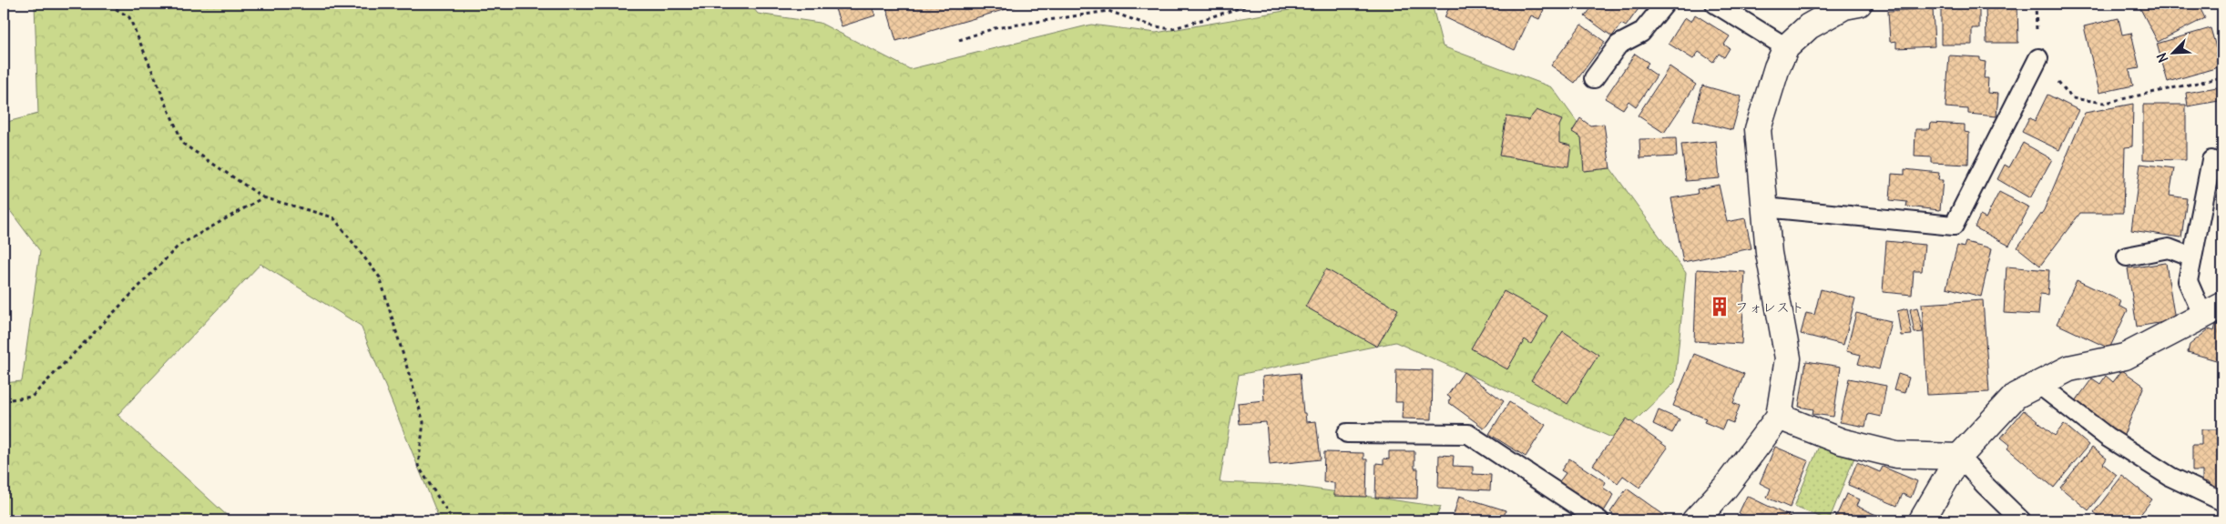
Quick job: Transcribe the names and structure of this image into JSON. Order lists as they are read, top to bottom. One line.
{"places":{"building":["フォレスト"]},"north":"bottom left"}
